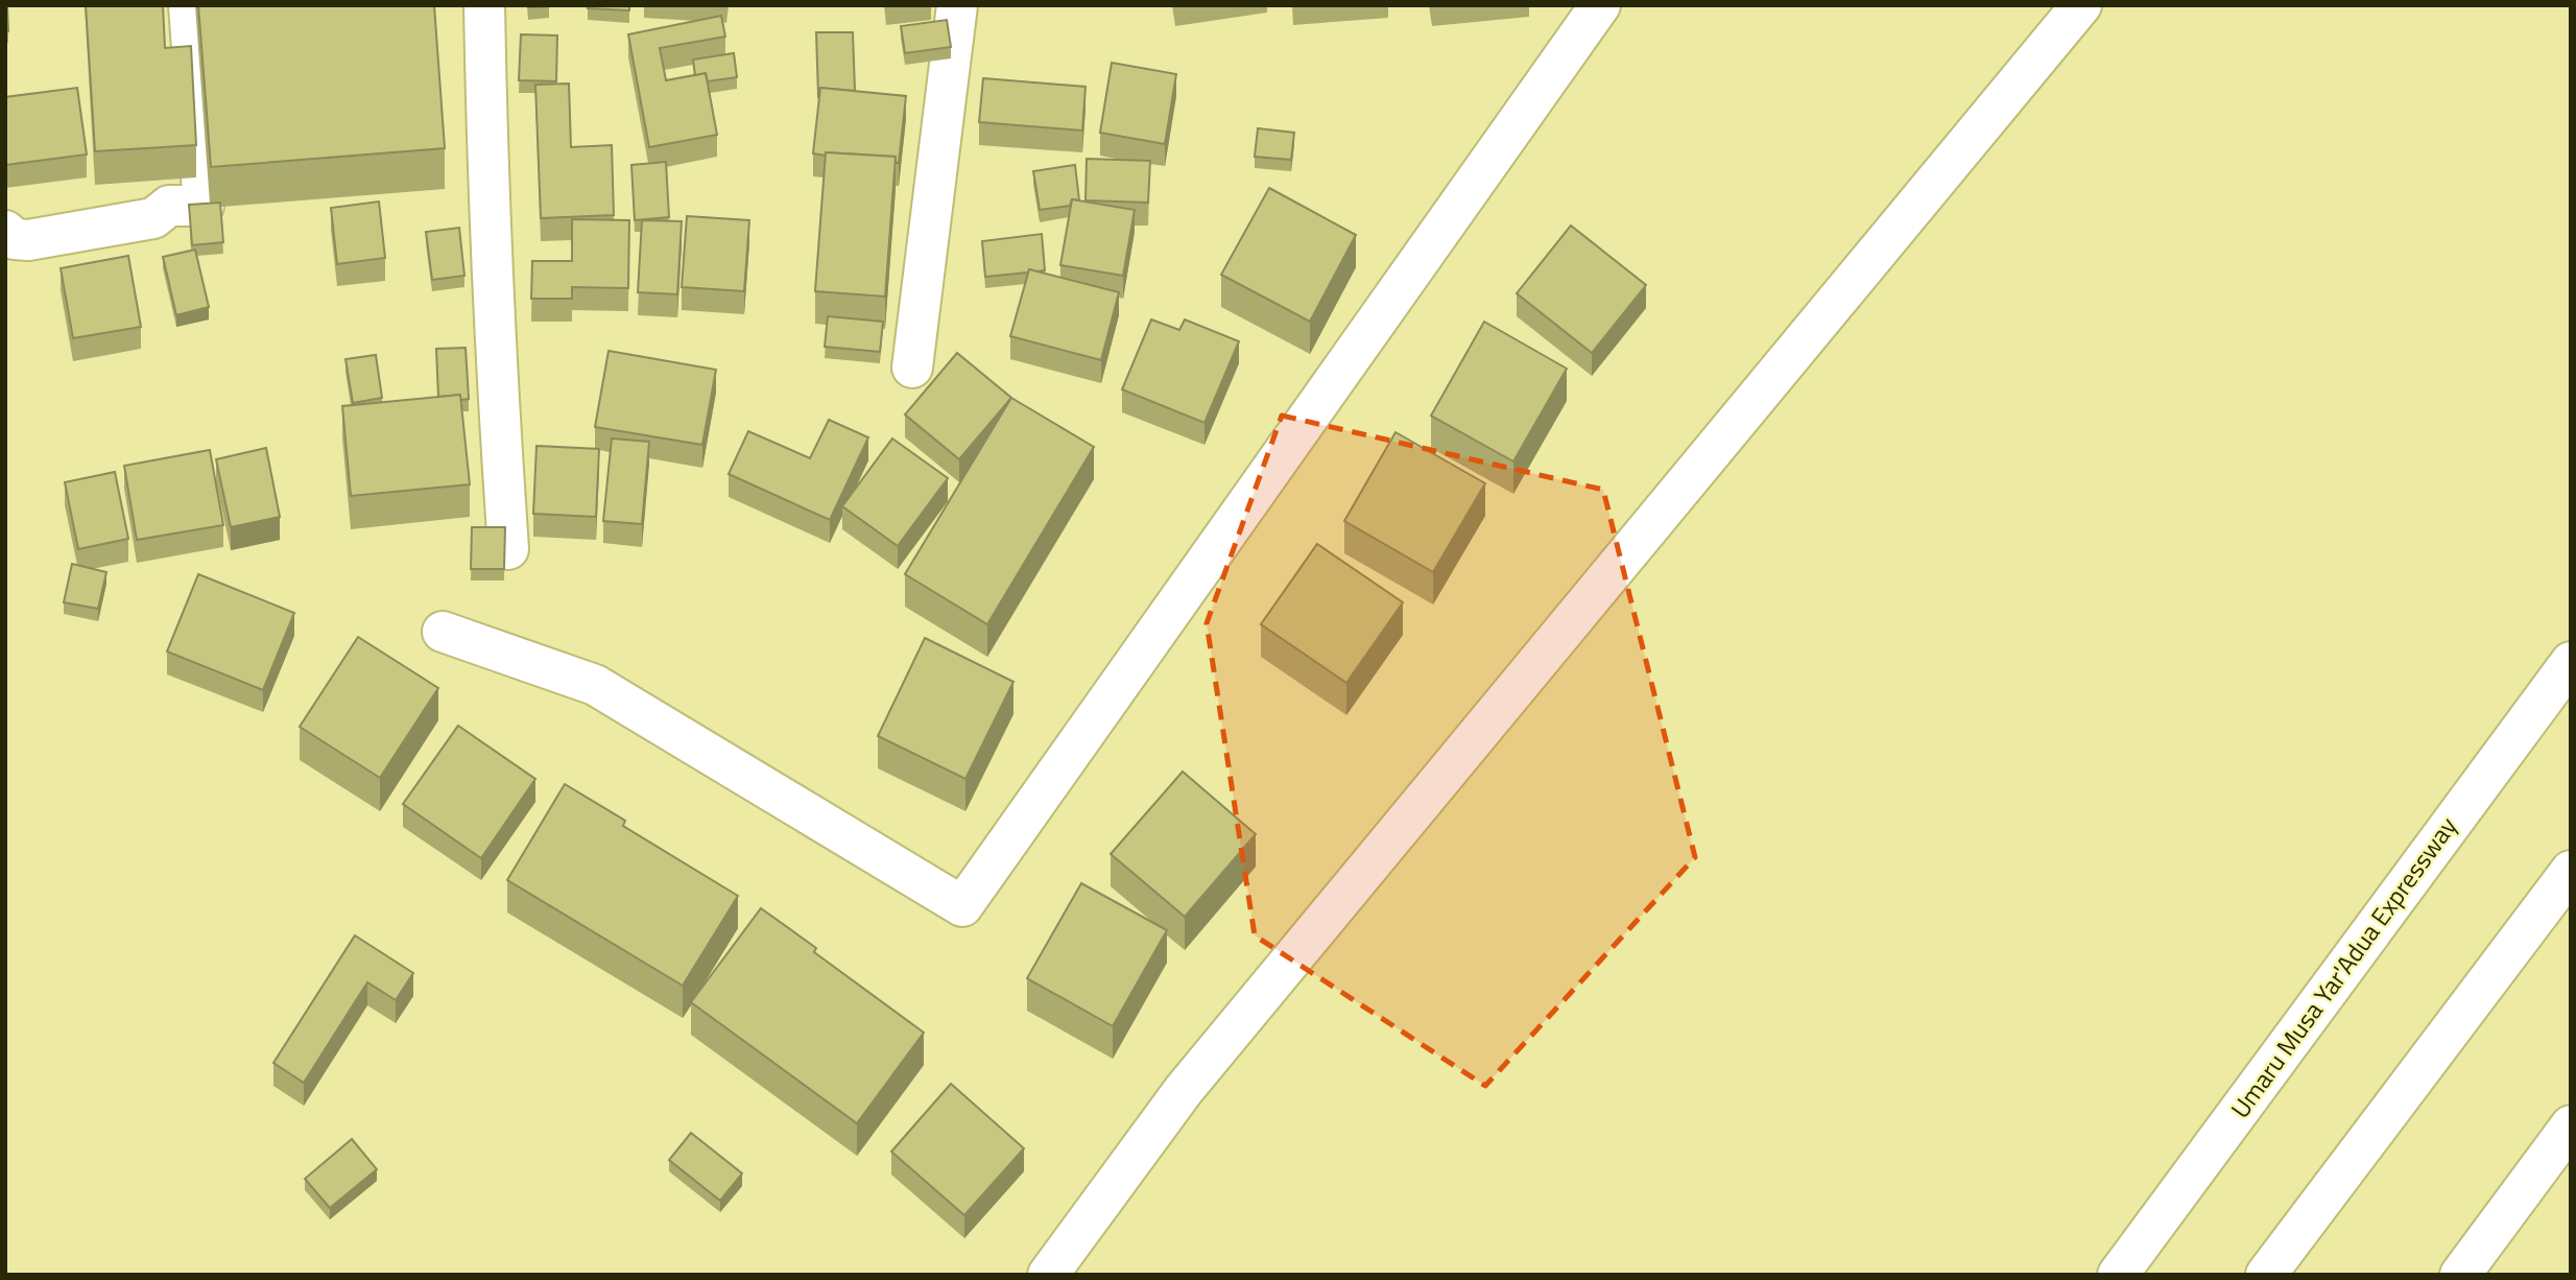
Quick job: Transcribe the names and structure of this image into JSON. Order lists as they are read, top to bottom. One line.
{"streets":{"main road":["Umaru Musa Yar'Adua Expressway"]}}
